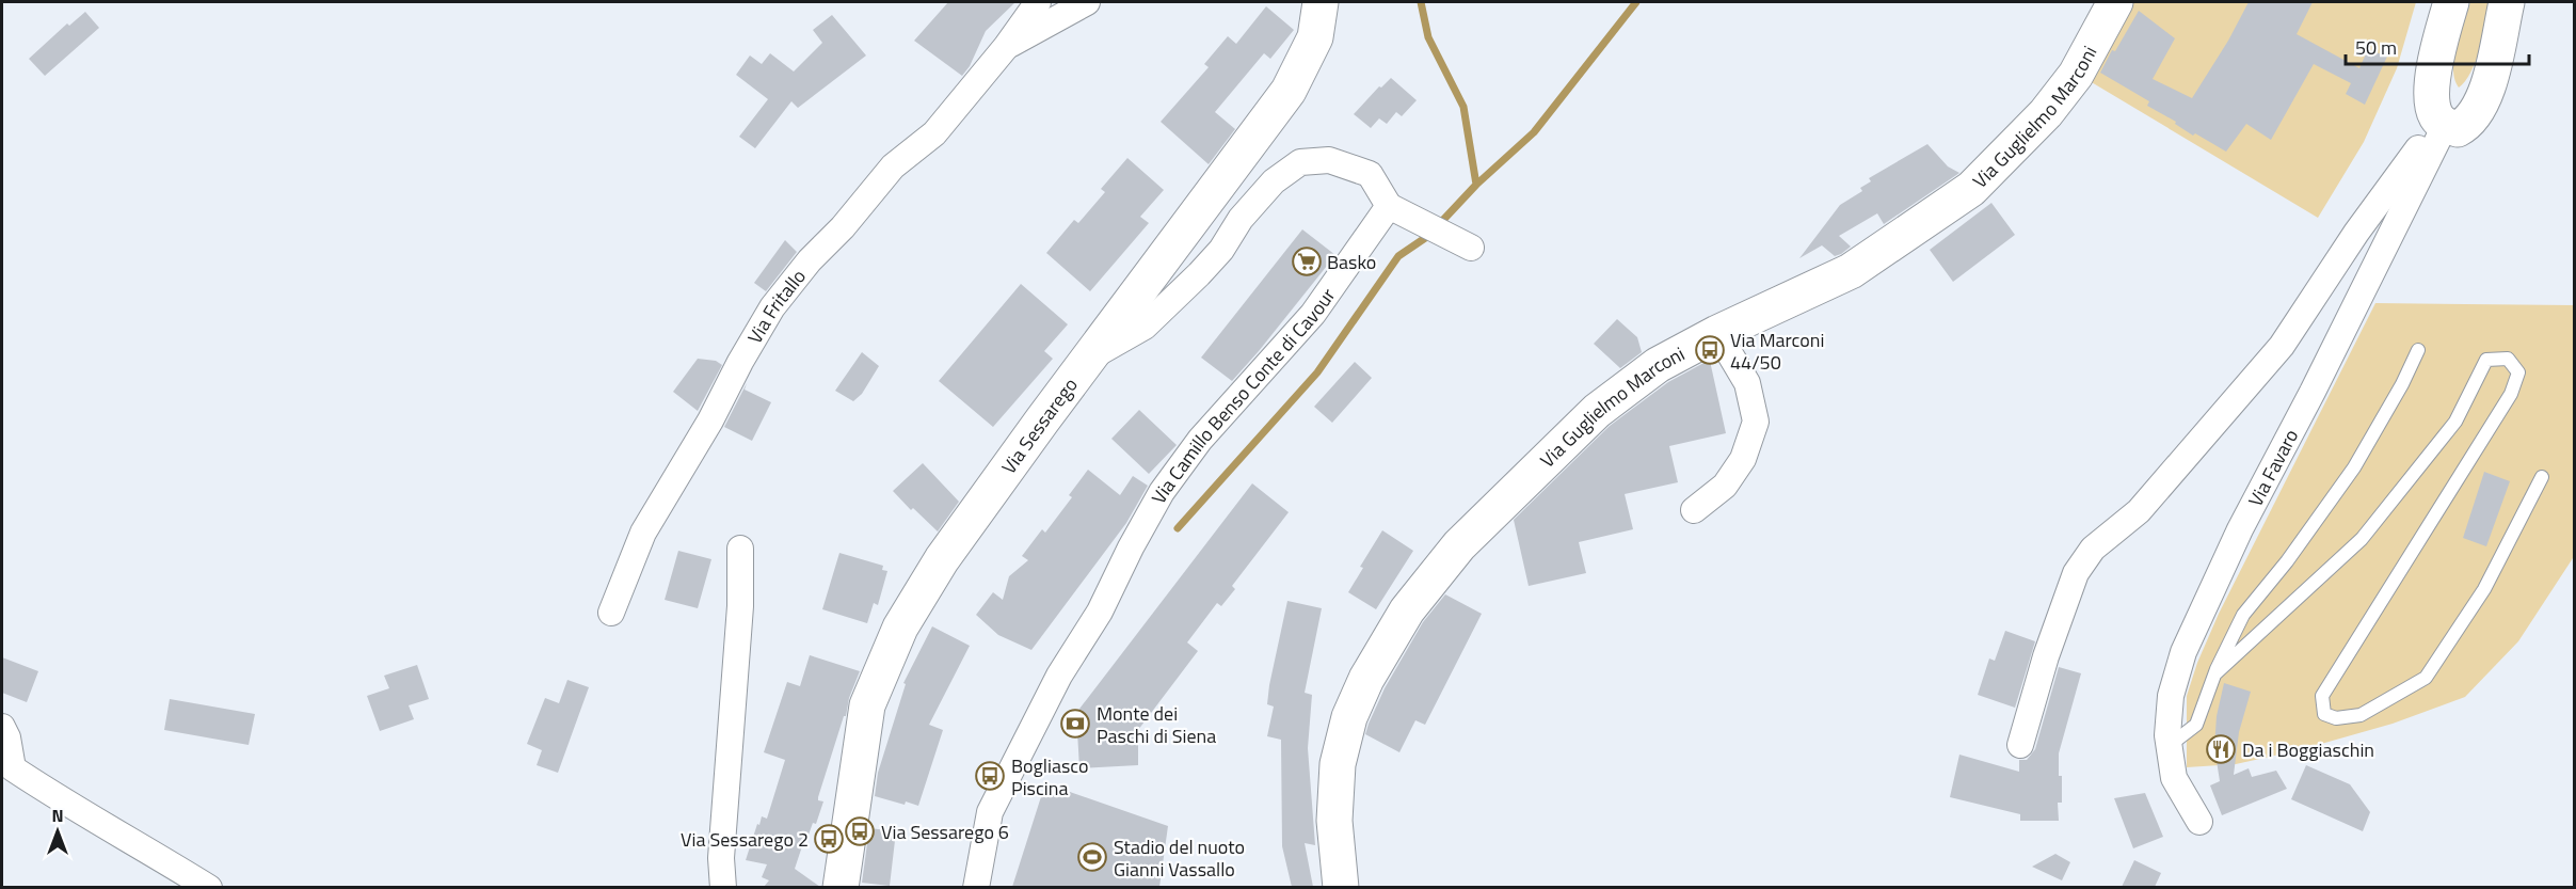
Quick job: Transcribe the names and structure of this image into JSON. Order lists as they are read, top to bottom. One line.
{"streets":{"street":["Via Guglielmo Marconi","Via Fritallo","Via Camillo Benso Conte di Cavour","Via Sessarego","Via Favaro"]},"places":{"supermarket":["Basko"],"bus stop":["Via Marconi 44/50","Bogliasco Piscina","Via Sessarego 6","Via Sessarego 2"],"bank":["Monte dei Paschi di Siena"],"restaurant":["Da i Boggiaschin"],"sports":["Stadio del nuoto Gianni Vassallo"]},"scale_bar":"50 m","north":"top"}
